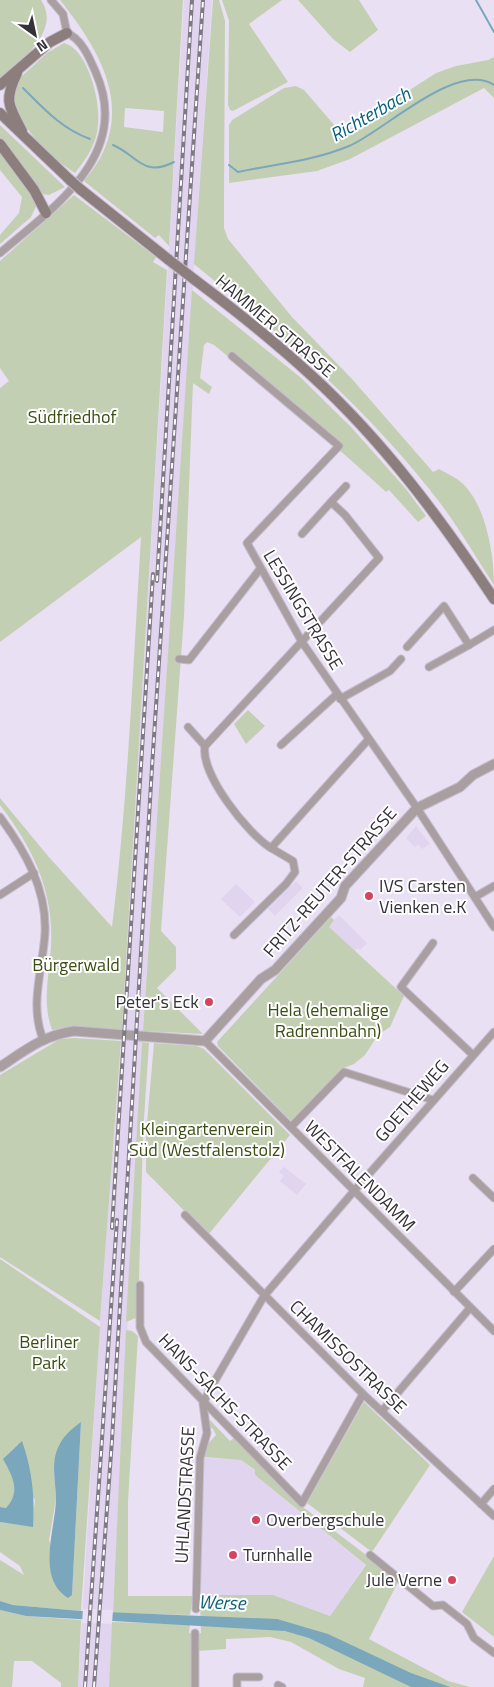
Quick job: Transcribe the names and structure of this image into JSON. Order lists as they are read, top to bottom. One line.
{"streets":{"main road":["HAMMER STRASSE"],"street":["LESSINGSTRASSE","FRITZ-REUTER-STRASSE","GOETHEWEG","WESTFALENDAMM","CHAMISSOSTRASSE","HANS-SACHS-STRASSE","UHLANDSTRASSE"]},"crossings":[["LESSINGSTRASSE","FRITZ-REUTER-STRASSE"],["FRITZ-REUTER-STRASSE","WESTFALENDAMM"],["GOETHEWEG","WESTFALENDAMM"],["GOETHEWEG","UHLANDSTRASSE"],["WESTFALENDAMM","UHLANDSTRASSE"],["CHAMISSOSTRASSE","HANS-SACHS-STRASSE"],["CHAMISSOSTRASSE","UHLANDSTRASSE"],["HANS-SACHS-STRASSE","UHLANDSTRASSE"]],"water":["Richterbach","Werse"],"parks":["Südfriedhof","Bürgerwald","Hela (ehemalige Radrennbahn)","Kleingartenverein Süd (Westfalenstolz)","Berliner Park"],"places":["IVS Carsten Vienken e.K","Peter's Eck","Overbergschule","Turnhalle","Jule Verne"],"north":"bottom right"}
